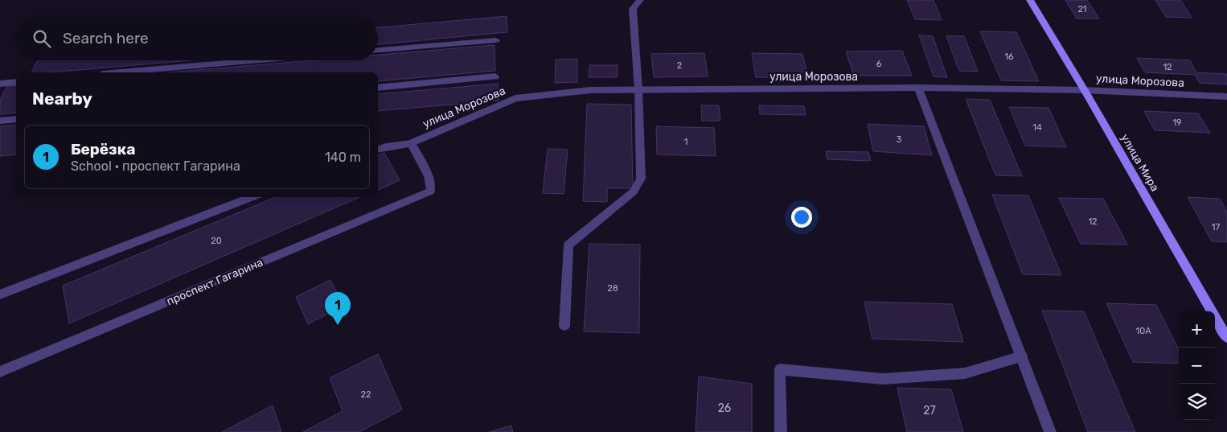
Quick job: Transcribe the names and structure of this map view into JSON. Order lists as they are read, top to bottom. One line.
{"streets":{"street":["улица Морозова","улица Мира","проспект Гагарина"]},"crossings":[["улица Морозова","улица Мира"],["улица Морозова","проспект Гагарина"]],"house_numbers":["21","16","6","2","12","19","14","3","1","12","17","20","28","10А","22","26","27"],"page":{"search":"Search here","heading":"Nearby","list":[{"mark":"1","name":"Берёзка","note":"School · проспект Гагарина","value":"140 m"}],"pins":"1","map_buttons":["+","−"]}}
